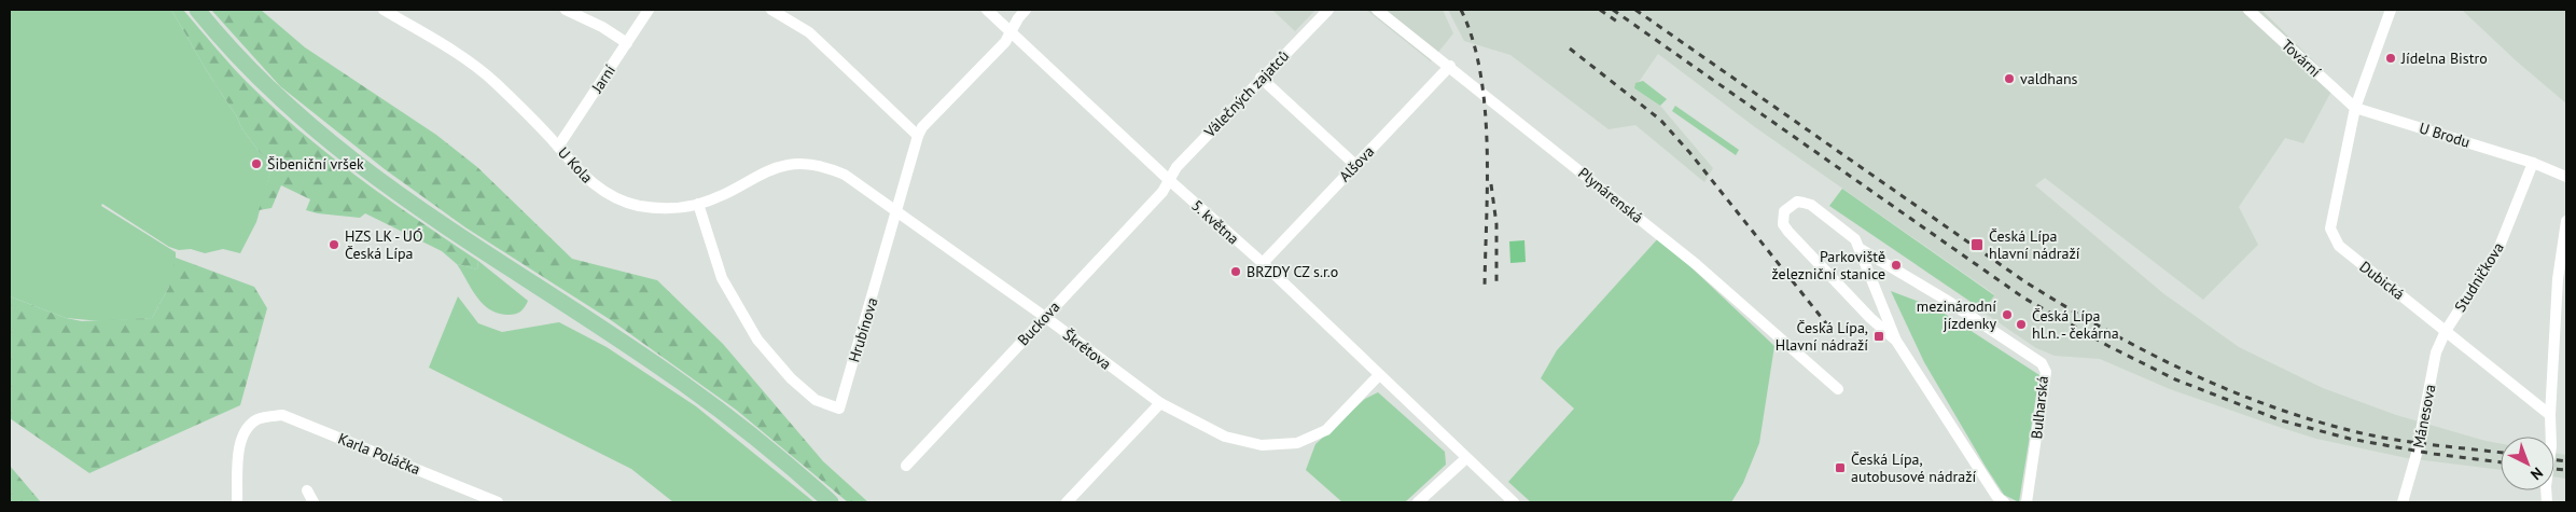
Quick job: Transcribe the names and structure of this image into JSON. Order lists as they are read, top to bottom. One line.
{"streets":{"street":["Tovární","Jarní","Válečných zajatců","U Brodu","Alšova","U Kola","Plynárenská","5. května","Studničkova","Dubická","Buckova","Hrubínova","Škrétova","Bulharská","Mánesova","Karla Poláčka"]},"crossings":[["Tovární","U Brodu"],["Tovární","Dubická"],["Jarní","U Kola"],["Válečných zajatců","5. května"],["Válečných zajatců","Buckova"],["U Brodu","Studničkova"],["U Brodu","Dubická"],["Alšova","Plynárenská"],["Alšova","5. května"],["U Kola","Hrubínova"],["U Kola","Škrétova"],["5. května","Buckova"],["5. května","Hrubínova"],["5. května","Škrétova"],["Studničkova","Dubická"],["Studničkova","Mánesova"],["Dubická","Mánesova"],["Buckova","Škrétova"],["Hrubínova","Škrétova"]],"places":{"other":["Jídelna Bistro","valdhans","Šibeniční vršek","HZS LK - UÓ Česká Lípa","Parkoviště železniční stanice","BRZDY CZ s.r.o","mezinárodní jízdenky","Česká Lípa hl.n. - čekárna"],"transit":["Česká Lípa hlavní nádraží","Česká Lípa, Hlavní nádraží","Česká Lípa, autobusové nádraží"]},"north":"bottom right"}
